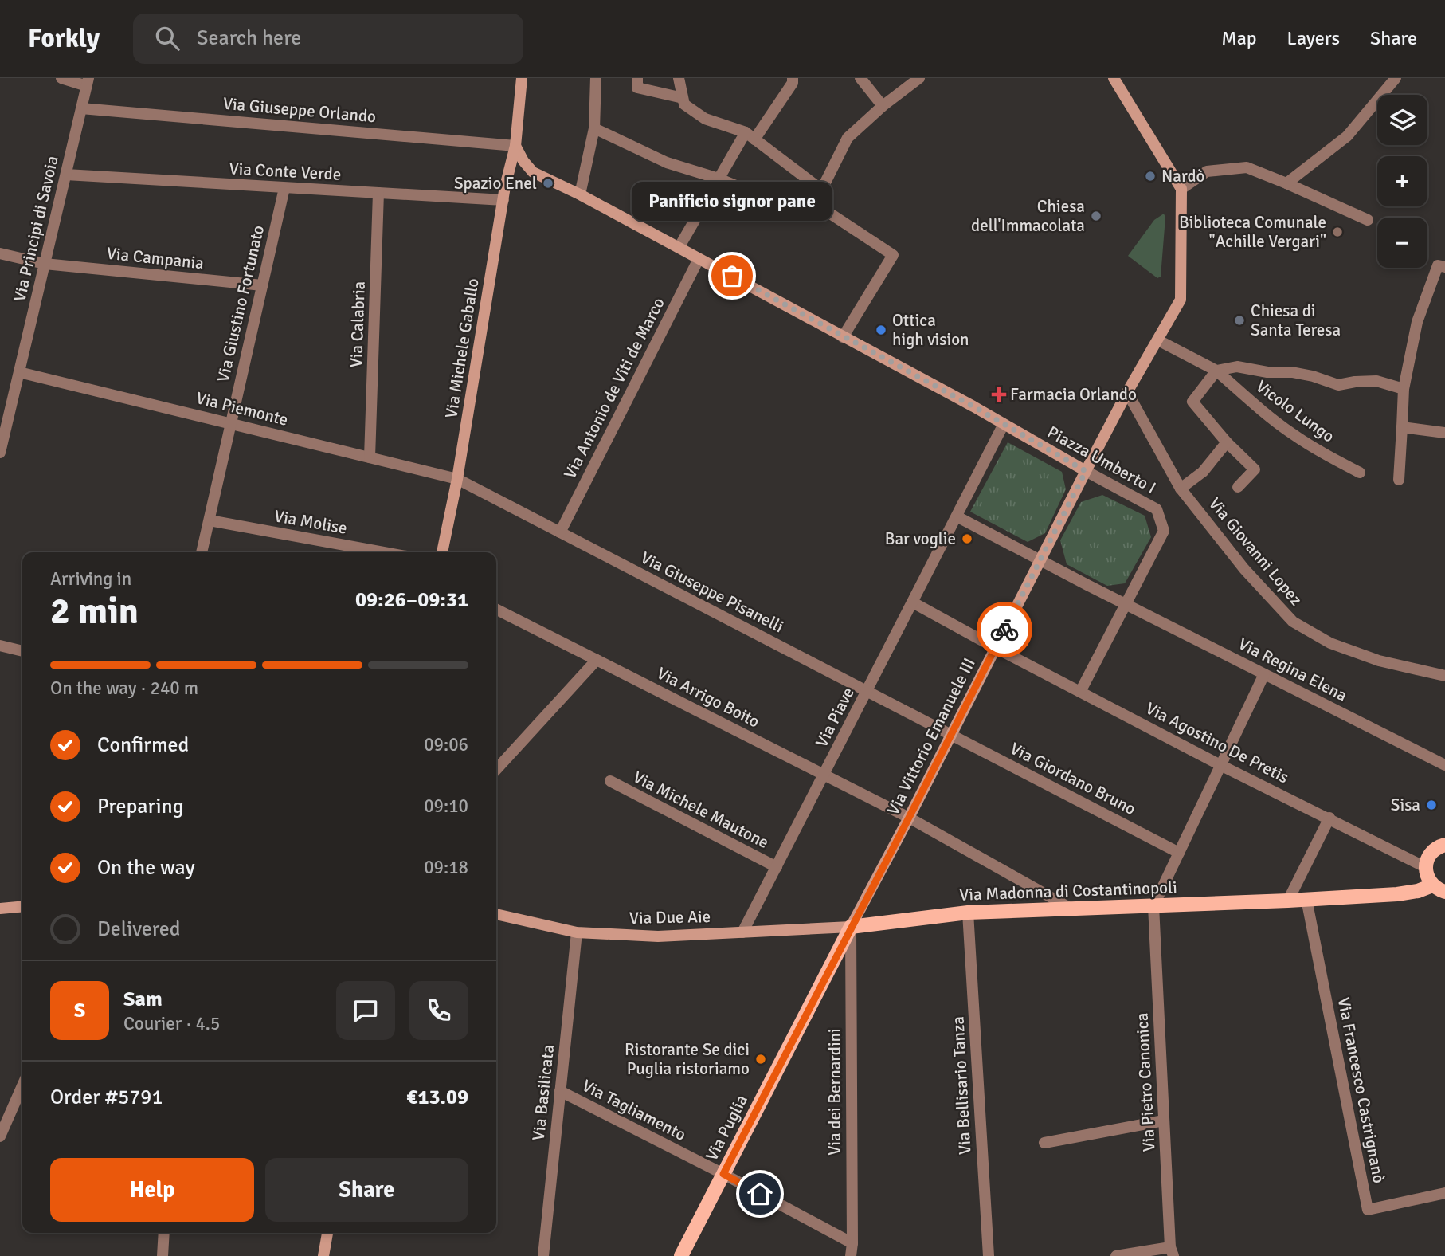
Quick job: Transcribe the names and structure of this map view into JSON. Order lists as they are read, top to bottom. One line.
{"streets":{"main road":["Via Madonna di Costantinopoli","Via Puglia"],"street":["Via Giuseppe Orlando","Via Conte Verde","Via Principi di Savoia","Via Campania","Via Giustino Fortunato","Via Calabria","Via Michele Gaballo","Via Antonio de Viti de Marco","Via Piemonte","Vicolo Lungo","Piazza Umberto I","Via Molise","Via Giovanni Lopez","Via Giuseppe Pisanelli","Via Regina Elena","Via Arrigo Boito","Via Piave","Via Vittorio Emanuele III","Via Agostino De Pretis","Via Giordano Bruno","Via Michele Mautone","Via Due Aie","Via Pietro Canonica","Via Bellisario Tanza","Via Francesco Castrignanò","Via dei Bernardini","Via Basilicata","Via Tagliamento"]},"crossings":[["Via Giuseppe Orlando","Via Principi di Savoia"],["Via Giuseppe Orlando","Via Michele Gaballo"],["Via Giuseppe Orlando","Piazza Umberto I"],["Via Conte Verde","Via Principi di Savoia"],["Via Conte Verde","Via Giustino Fortunato"],["Via Conte Verde","Via Calabria"],["Via Conte Verde","Via Michele Gaballo"],["Via Principi di Savoia","Via Campania"],["Via Principi di Savoia","Via Piemonte"],["Via Campania","Via Giustino Fortunato"],["Via Giustino Fortunato","Via Piemonte"],["Via Giustino Fortunato","Via Molise"],["Via Calabria","Via Piemonte"],["Via Michele Gaballo","Via Piemonte"],["Via Michele Gaballo","Piazza Umberto I"],["Via Michele Gaballo","Via Giuseppe Pisanelli"],["Via Antonio de Viti de Marco","Piazza Umberto I"],["Via Antonio de Viti de Marco","Via Giuseppe Pisanelli"],["Via Piemonte","Via Giuseppe Pisanelli"],["Vicolo Lungo","Via Vittorio Emanuele III"],["Piazza Umberto I","Via Regina Elena"],["Piazza Umberto I","Via Vittorio Emanuele III"],["Piazza Umberto I","Via Agostino De Pretis"],["Via Giovanni Lopez","Via Vittorio Emanuele III"],["Via Giuseppe Pisanelli","Via Piave"],["Via Giuseppe Pisanelli","Via Vittorio Emanuele III"],["Via Giuseppe Pisanelli","Via Giordano Bruno"],["Via Arrigo Boito","Via Piave"],["Via Arrigo Boito","Via Vittorio Emanuele III"],["Via Arrigo Boito","Via Madonna di Costantinopoli"],["Via Piave","Via Agostino De Pretis"],["Via Piave","Via Michele Mautone"],["Via Piave","Via Due Aie"],["Via Vittorio Emanuele III","Via Agostino De Pretis"],["Via Vittorio Emanuele III","Via Giordano Bruno"],["Via Vittorio Emanuele III","Via Madonna di Costantinopoli"],["Via Vittorio Emanuele III","Via Due Aie"],["Via Vittorio Emanuele III","Via dei Bernardini"],["Via Vittorio Emanuele III","Via Puglia"],["Via Madonna di Costantinopoli","Via Due Aie"],["Via Madonna di Costantinopoli","Via Pietro Canonica"],["Via Madonna di Costantinopoli","Via Bellisario Tanza"],["Via Madonna di Costantinopoli","Via Francesco Castrignanò"],["Via Madonna di Costantinopoli","Via dei Bernardini"],["Via Madonna di Costantinopoli","Via Puglia"],["Via Due Aie","Via dei Bernardini"],["Via Due Aie","Via Basilicata"],["Via Due Aie","Via Puglia"],["Via dei Bernardini","Via Tagliamento"],["Via dei Bernardini","Via Puglia"],["Via Basilicata","Via Tagliamento"],["Via Tagliamento","Via Puglia"]],"places":{"other":["Nardò","Spazio Enel","Chiesa dell'Immacolata","Biblioteca Comunale \"Achille Vergari\"","Panificio signor pane","Chiesa di Santa Teresa","Ottica high vision","Bar voglie","Sisa","Ristorante Se dici Puglia ristoriamo"],"health":["Farmacia Orlando"]},"page":{"header":"Forkly","search":"Search here","nav":["Map","Layers","Share"],"map_buttons":["+","−"],"bubble":"Panificio signor pane","heading":["2 min","Arriving in","09:26–09:31"],"panel":["Sam","Courier · 4.5","Order #5791","€13.09"],"bar":"On the way · 240 m","list":[["Confirmed","09:06"],["Preparing","09:10"],["On the way","09:18"],"Delivered"],"round":"S","buttons":["Help","Share"]}}
